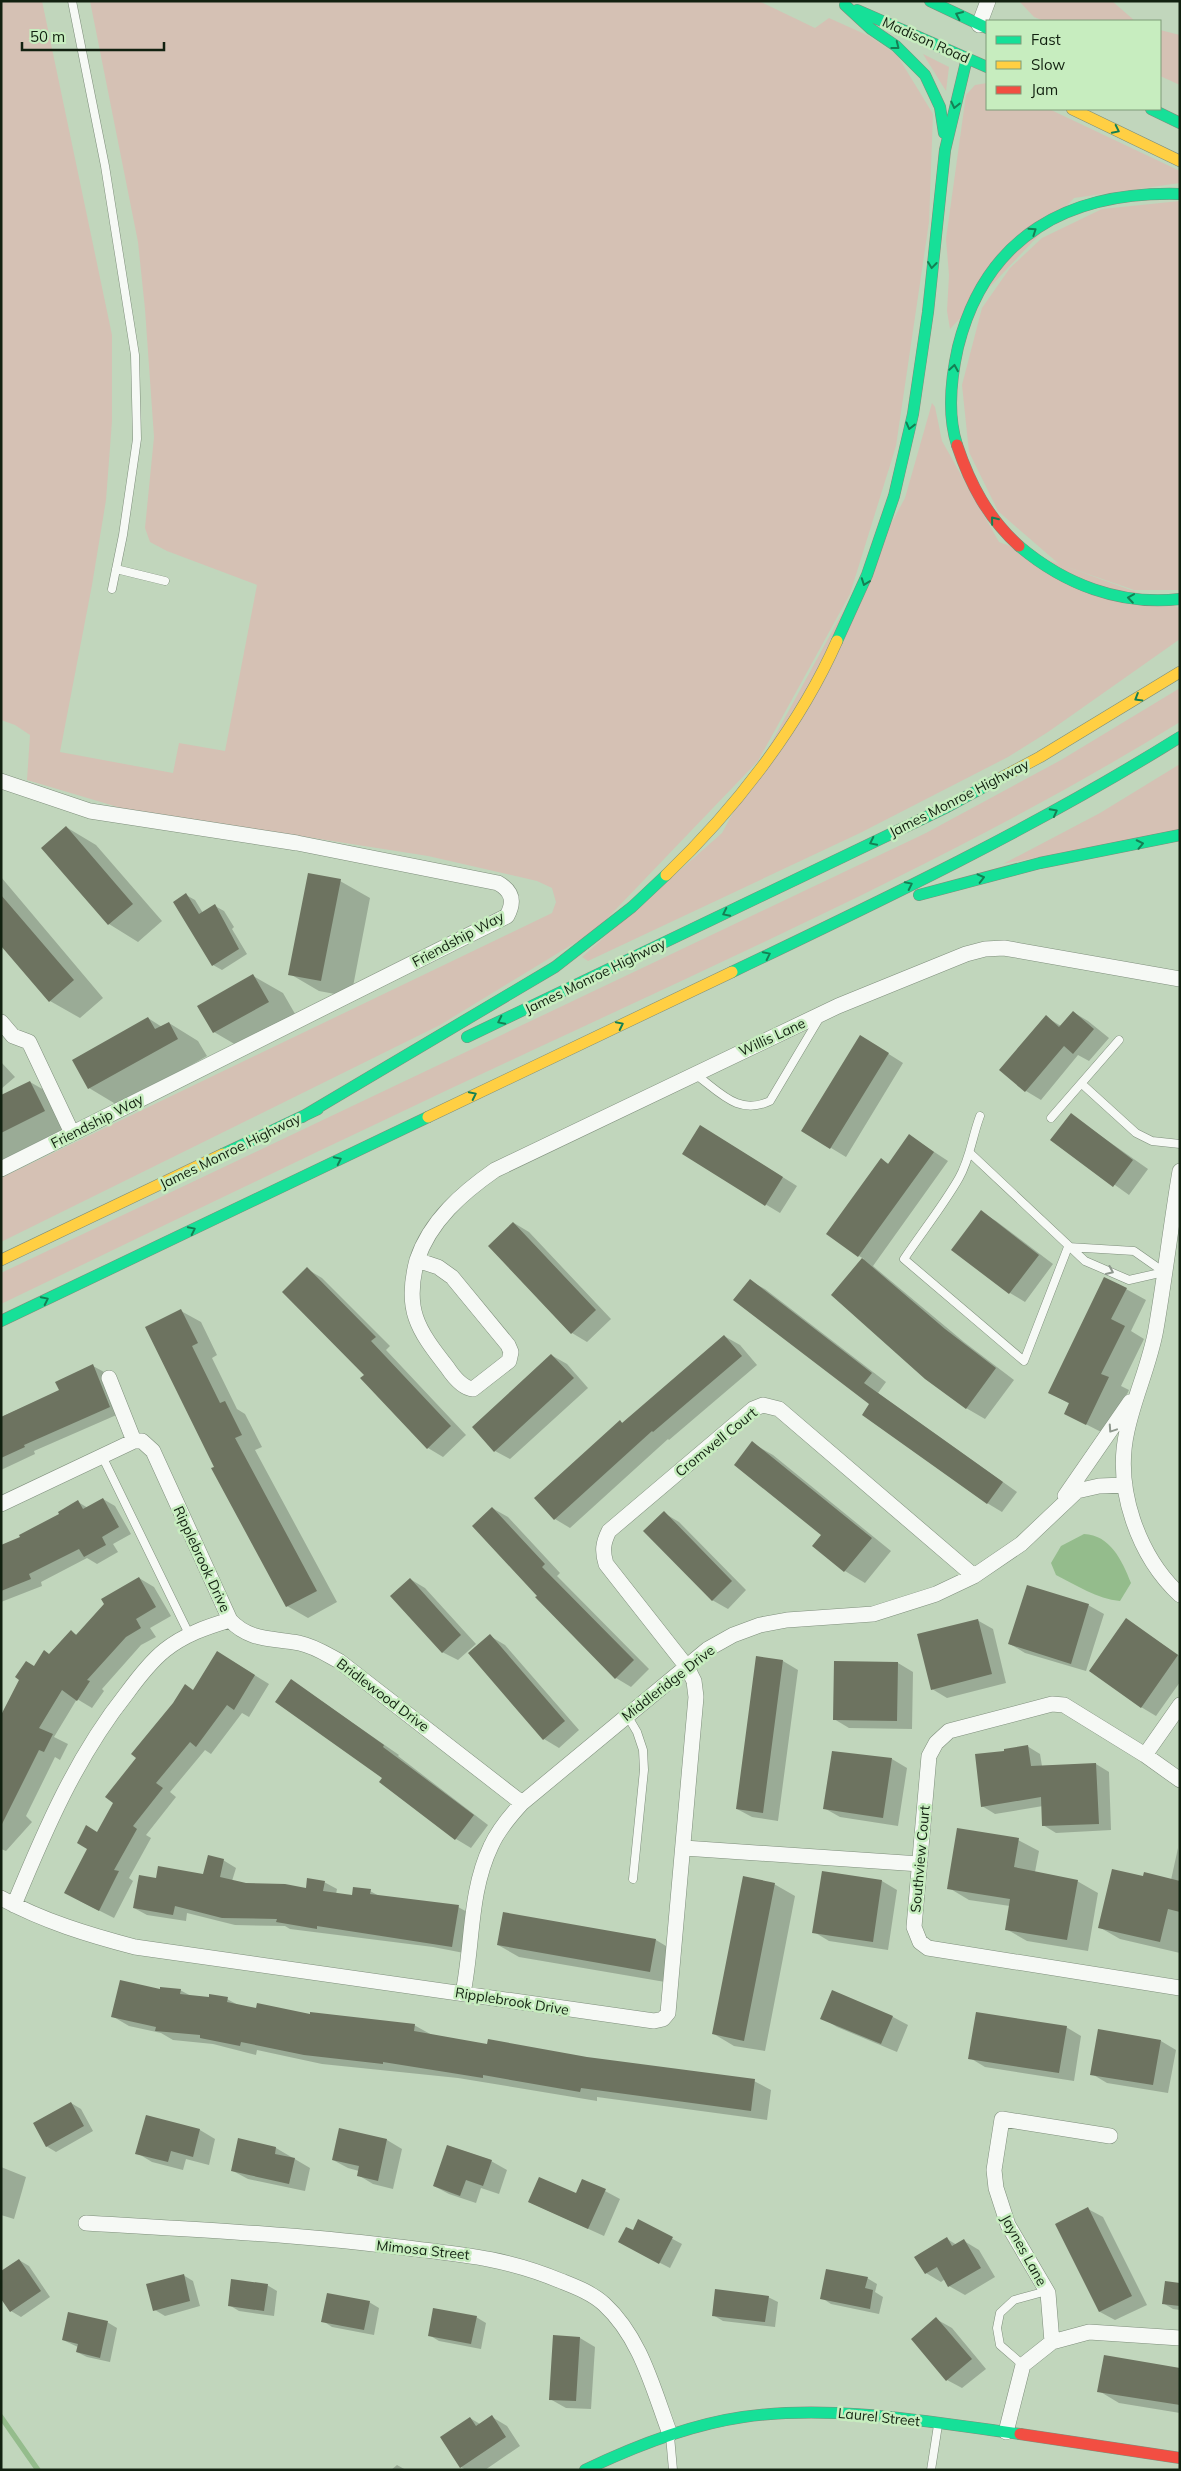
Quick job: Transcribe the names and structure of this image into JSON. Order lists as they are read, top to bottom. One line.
{"streets":{"main road":["Madison Road","James Monroe Highway","Laurel Street"],"street":["Friendship Way","Willis Lane","Cromwell Court","Ripplebrook Drive","Middleridge Drive","Bridlewood Drive","Southview Court","Mimosa Street","Jaynes Lane"]},"crossings":[["Cromwell Court","Ripplebrook Drive"],["Cromwell Court","Middleridge Drive"],["Ripplebrook Drive","Middleridge Drive"],["Ripplebrook Drive","Bridlewood Drive"],["Middleridge Drive","Bridlewood Drive"],["Mimosa Street","Laurel Street"]],"legend":["Fast","Slow","Jam"],"scale_bar":"50 m"}
